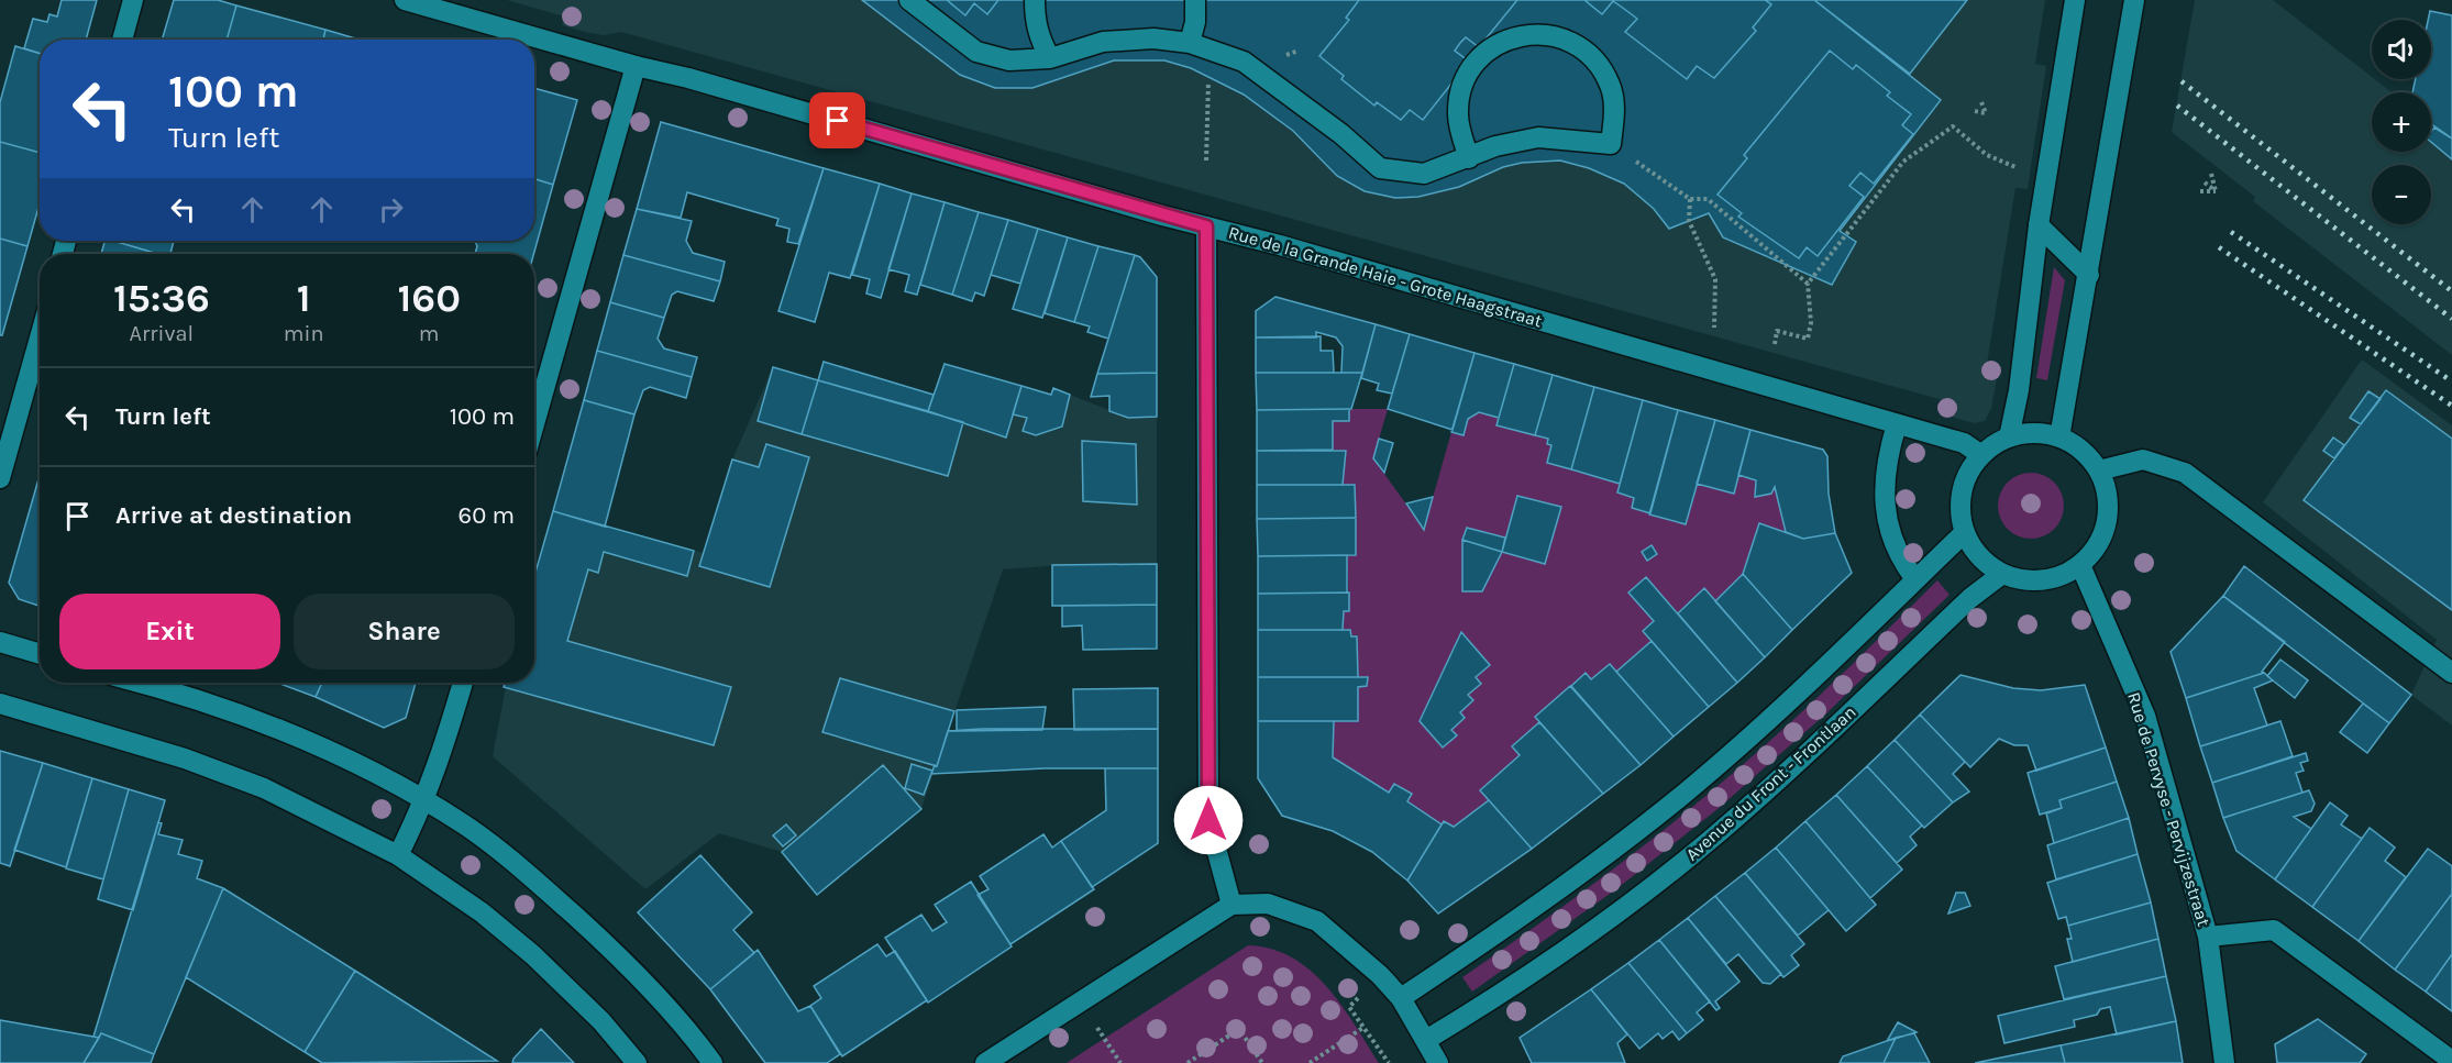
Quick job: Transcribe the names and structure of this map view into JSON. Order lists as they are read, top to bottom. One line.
{"streets":{"street":["Rue de la Grande Haie - Grote Haagstraat","Avenue du Front - Frontlaan","Rue de Pervyse - Pervijzestraat"]},"crossings":[["Rue de la Grande Haie - Grote Haagstraat","Avenue du Front - Frontlaan"],["Rue de la Grande Haie - Grote Haagstraat","Rue de Pervyse - Pervijzestraat"],["Avenue du Front - Frontlaan","Rue de Pervyse - Pervijzestraat"]],"page":{"map_buttons":["+","−"],"turn":["100 m","Turn left"],"eta":["15:36","Arrival","1","min","160","m"],"list":[{"name":"Turn left","value":"100 m"},{"name":"Arrive at destination","value":"60 m"}],"buttons":["Exit","Share"]}}
